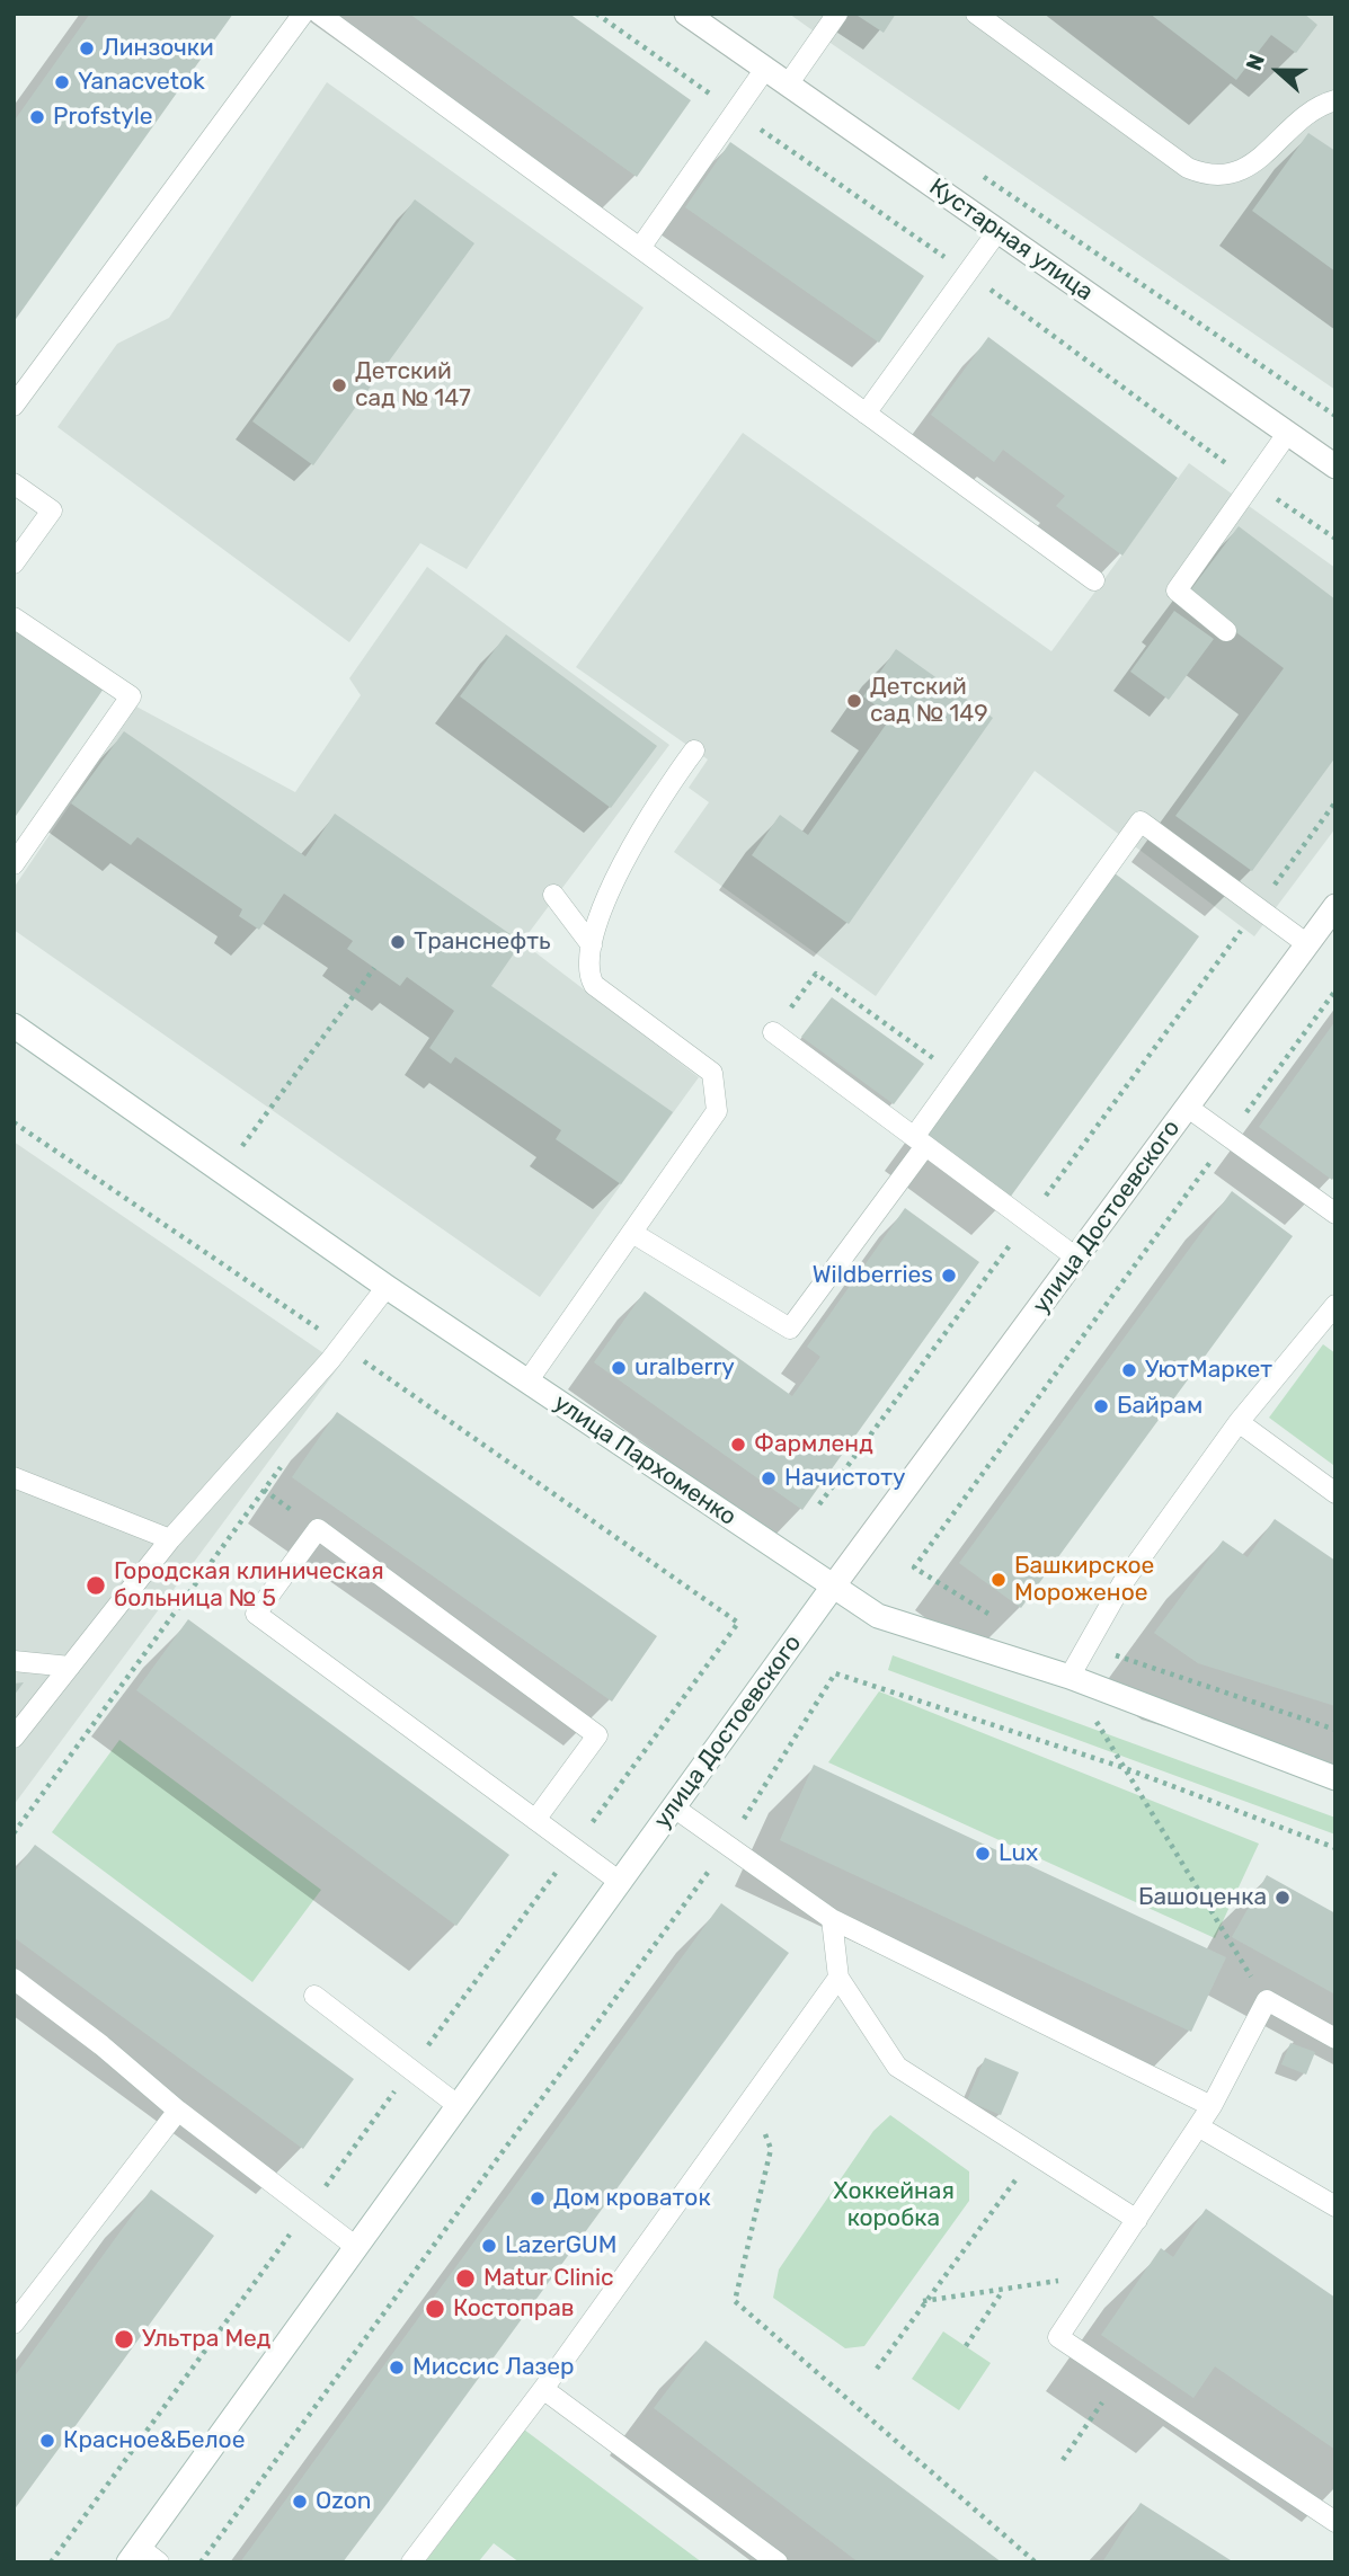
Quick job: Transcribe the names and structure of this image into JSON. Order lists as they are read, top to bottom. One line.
{"streets":{"street":["Кустарная улица","улица Достоевского","улица Пархоменко"]},"crossings":[["улица Достоевского","улица Пархоменко"]],"parks":["Хоккейная коробка"],"places":["Линзочки","Yanacvetok","Profstyle","Детский сад № 147","Детский сад № 149","Транснефть","Wildberries","uralberry","УютМаркет","Байрам","Фармленд","Начистоту","Башкирское Мороженое","Городская клиническая больница № 5","Lux","Башоценка","Дом кроваток","LazerGUM","Matur Clinic","Костоправ","Ультра Мед","Миссис Лазер","Красное&Белое","Ozon"],"north":"left"}
